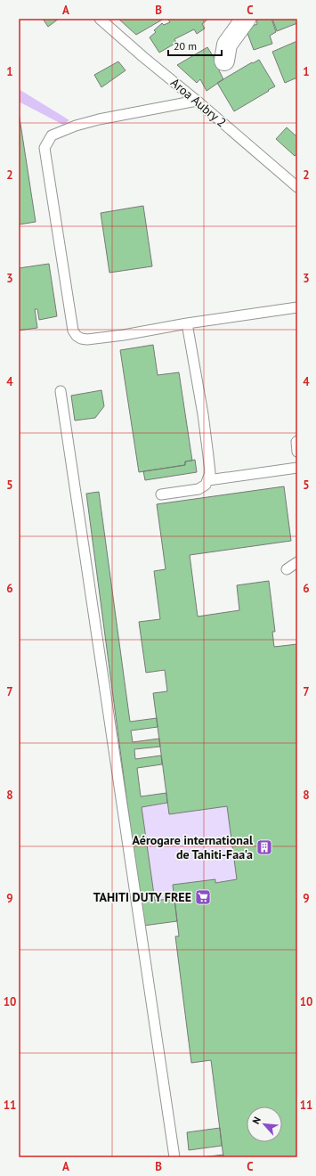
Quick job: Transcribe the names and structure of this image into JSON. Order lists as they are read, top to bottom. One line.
{"streets":{"lane":["Aroa Aubry 2"]},"places":{"building":["Aérogare international de Tahiti-Faa'a"],"supermarket":["TAHITI DUTY FREE"]},"scale_bar":"20 m","north":"top left","grid":{"columns":["A","B","C"],"rows":["1","2","3","4","5","6","7","8","9","10","11"]}}
